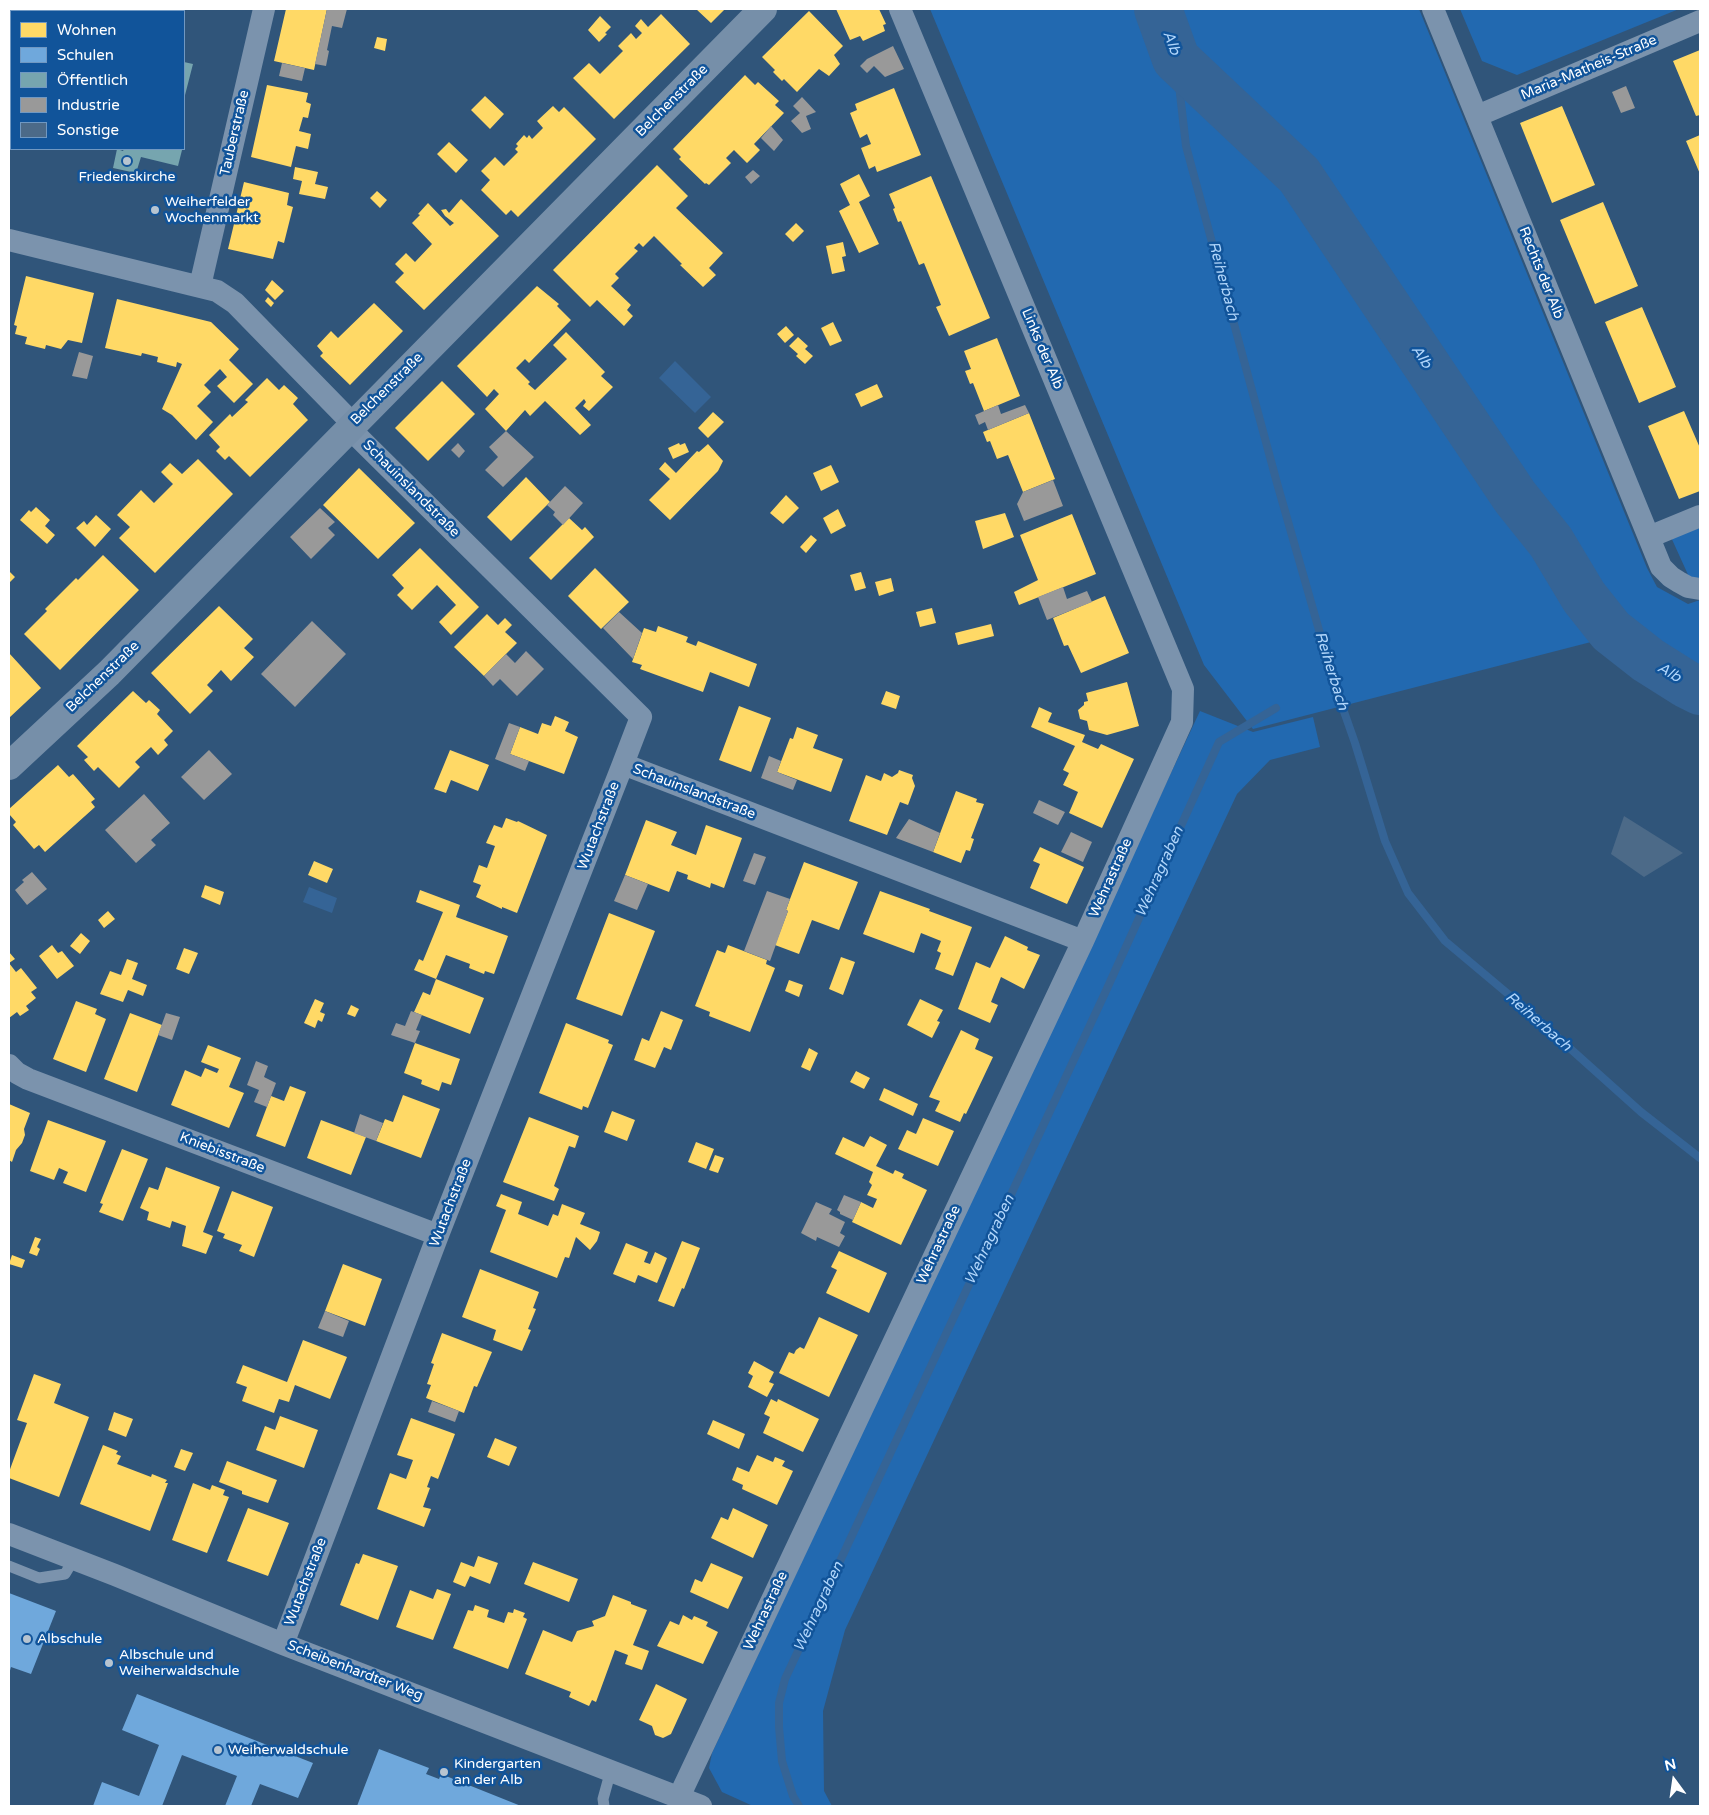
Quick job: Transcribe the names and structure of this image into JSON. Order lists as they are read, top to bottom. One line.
{"streets":{"street":["Maria-Matheis-Straße","Belchenstraße","Tauberstraße","Rechts der Alb","Links der Alb","Schauinslandstraße","Wutachstraße","Wehrastraße","Kniebisstraße","Scheibenhardter Weg"]},"crossings":[["Maria-Matheis-Straße","Rechts der Alb"],["Belchenstraße","Schauinslandstraße"],["Tauberstraße","Schauinslandstraße"],["Links der Alb","Wehrastraße"],["Schauinslandstraße","Wutachstraße"],["Schauinslandstraße","Wehrastraße"],["Wutachstraße","Kniebisstraße"],["Wutachstraße","Scheibenhardter Weg"],["Wehrastraße","Scheibenhardter Weg"]],"water":["Alb","Reiherbach","Wehragraben"],"places":["Friedenskirche","Weiherfelder Wochenmarkt","Albschule","Albschule und Weiherwaldschule","Weiherwaldschule","Kindergarten an der Alb"],"legend":["Wohnen","Schulen","Öffentlich","Industrie","Sonstige"],"north":"top"}
